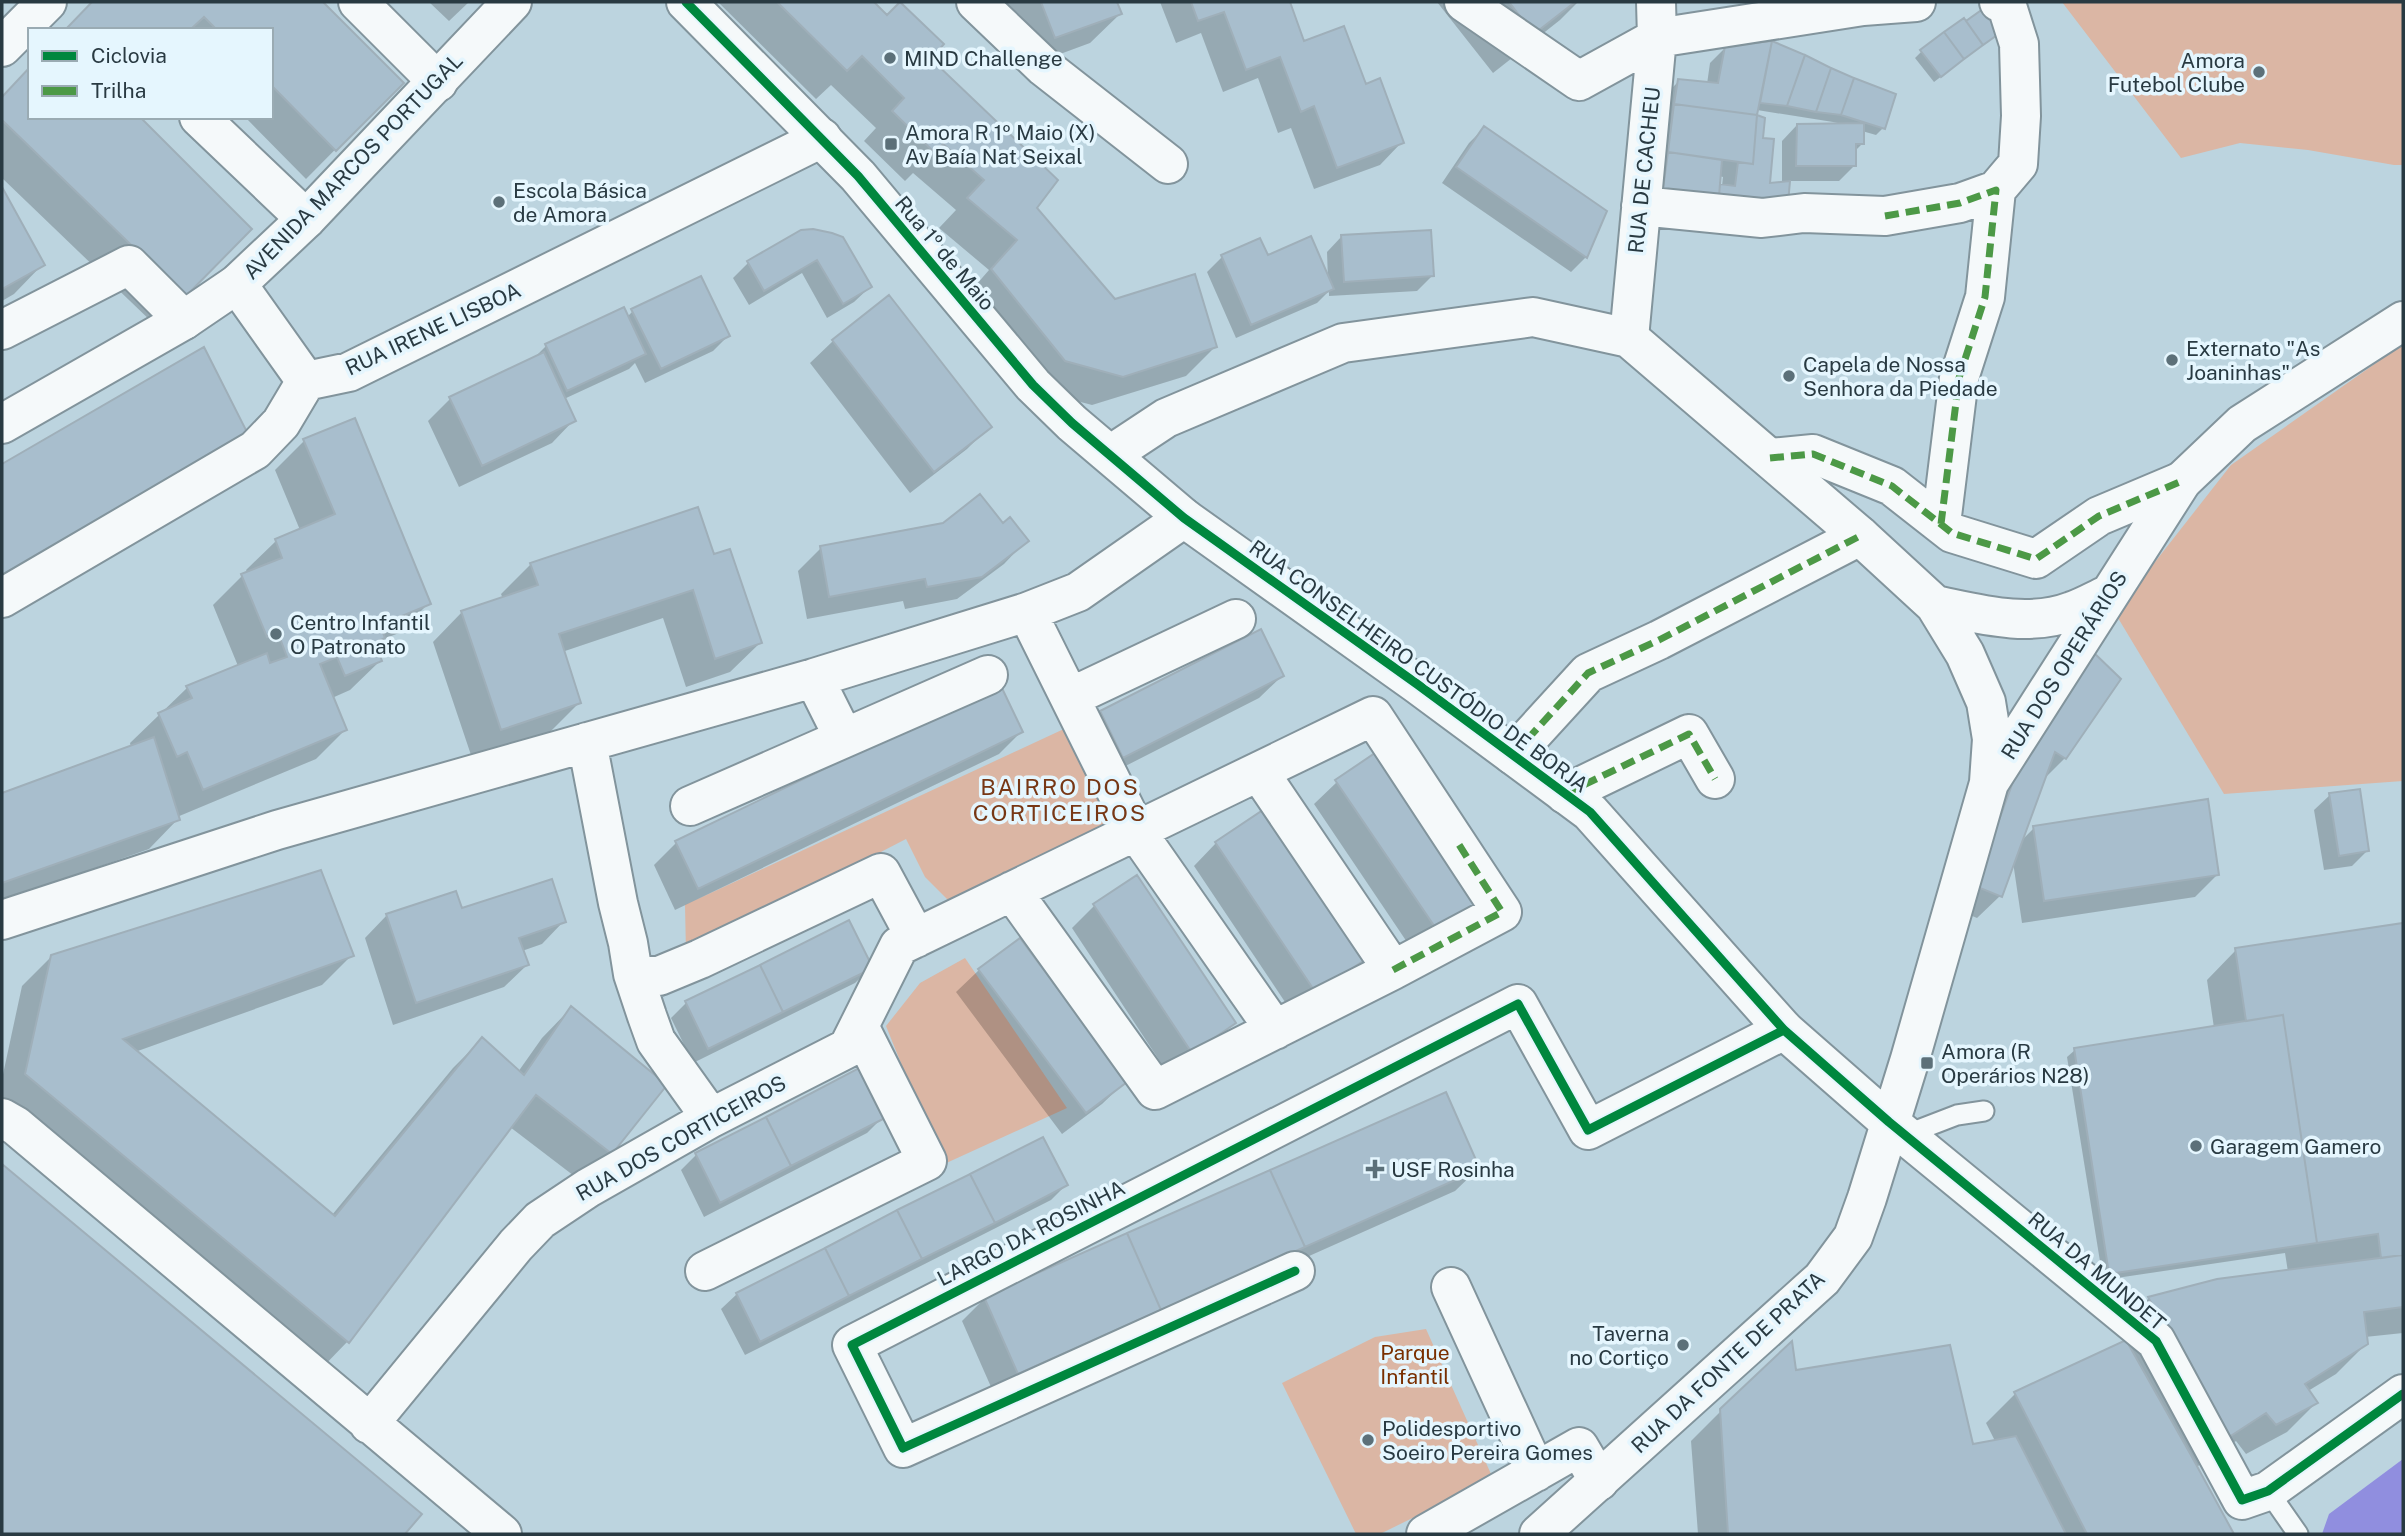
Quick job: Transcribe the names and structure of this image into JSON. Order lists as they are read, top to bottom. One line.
{"streets":{"street":["AVENIDA MARCOS PORTUGAL","RUA DE CACHEU","Rua 1º de Maio","RUA IRENE LISBOA","RUA DOS OPERÁRIOS","RUA CONSELHEIRO CUSTÓDIO DE BORJA","RUA DOS CORTICEIROS","LARGO DA ROSINHA","RUA DA MUNDET","RUA DA FONTE DE PRATA"]},"crossings":[["Rua 1º de Maio","RUA IRENE LISBOA"],["Rua 1º de Maio","RUA CONSELHEIRO CUSTÓDIO DE BORJA"],["RUA DOS OPERÁRIOS","RUA CONSELHEIRO CUSTÓDIO DE BORJA"],["RUA DOS OPERÁRIOS","RUA DA MUNDET"],["RUA DOS OPERÁRIOS","RUA DA FONTE DE PRATA"],["RUA CONSELHEIRO CUSTÓDIO DE BORJA","LARGO DA ROSINHA"],["RUA CONSELHEIRO CUSTÓDIO DE BORJA","RUA DA MUNDET"],["RUA CONSELHEIRO CUSTÓDIO DE BORJA","RUA DA FONTE DE PRATA"],["RUA DA MUNDET","RUA DA FONTE DE PRATA"]],"districts":["BAIRRO DOS CORTICEIROS"],"parks":["Parque Infantil"],"places":{"other":["MIND Challenge","Amora Futebol Clube","Escola Básica de Amora","Externato \"As Joaninhas\"","Capela de Nossa Senhora da Piedade","Centro Infantil O Patronato","Garagem Gamero","Taverna no Cortiço","Polidesportivo Soeiro Pereira Gomes"],"transit":["Amora R 1º Maio (X) Av Baía Nat Seixal","Amora (R Operários N28)"],"health":["USF Rosinha"]},"legend":["Ciclovia","Trilha"]}
